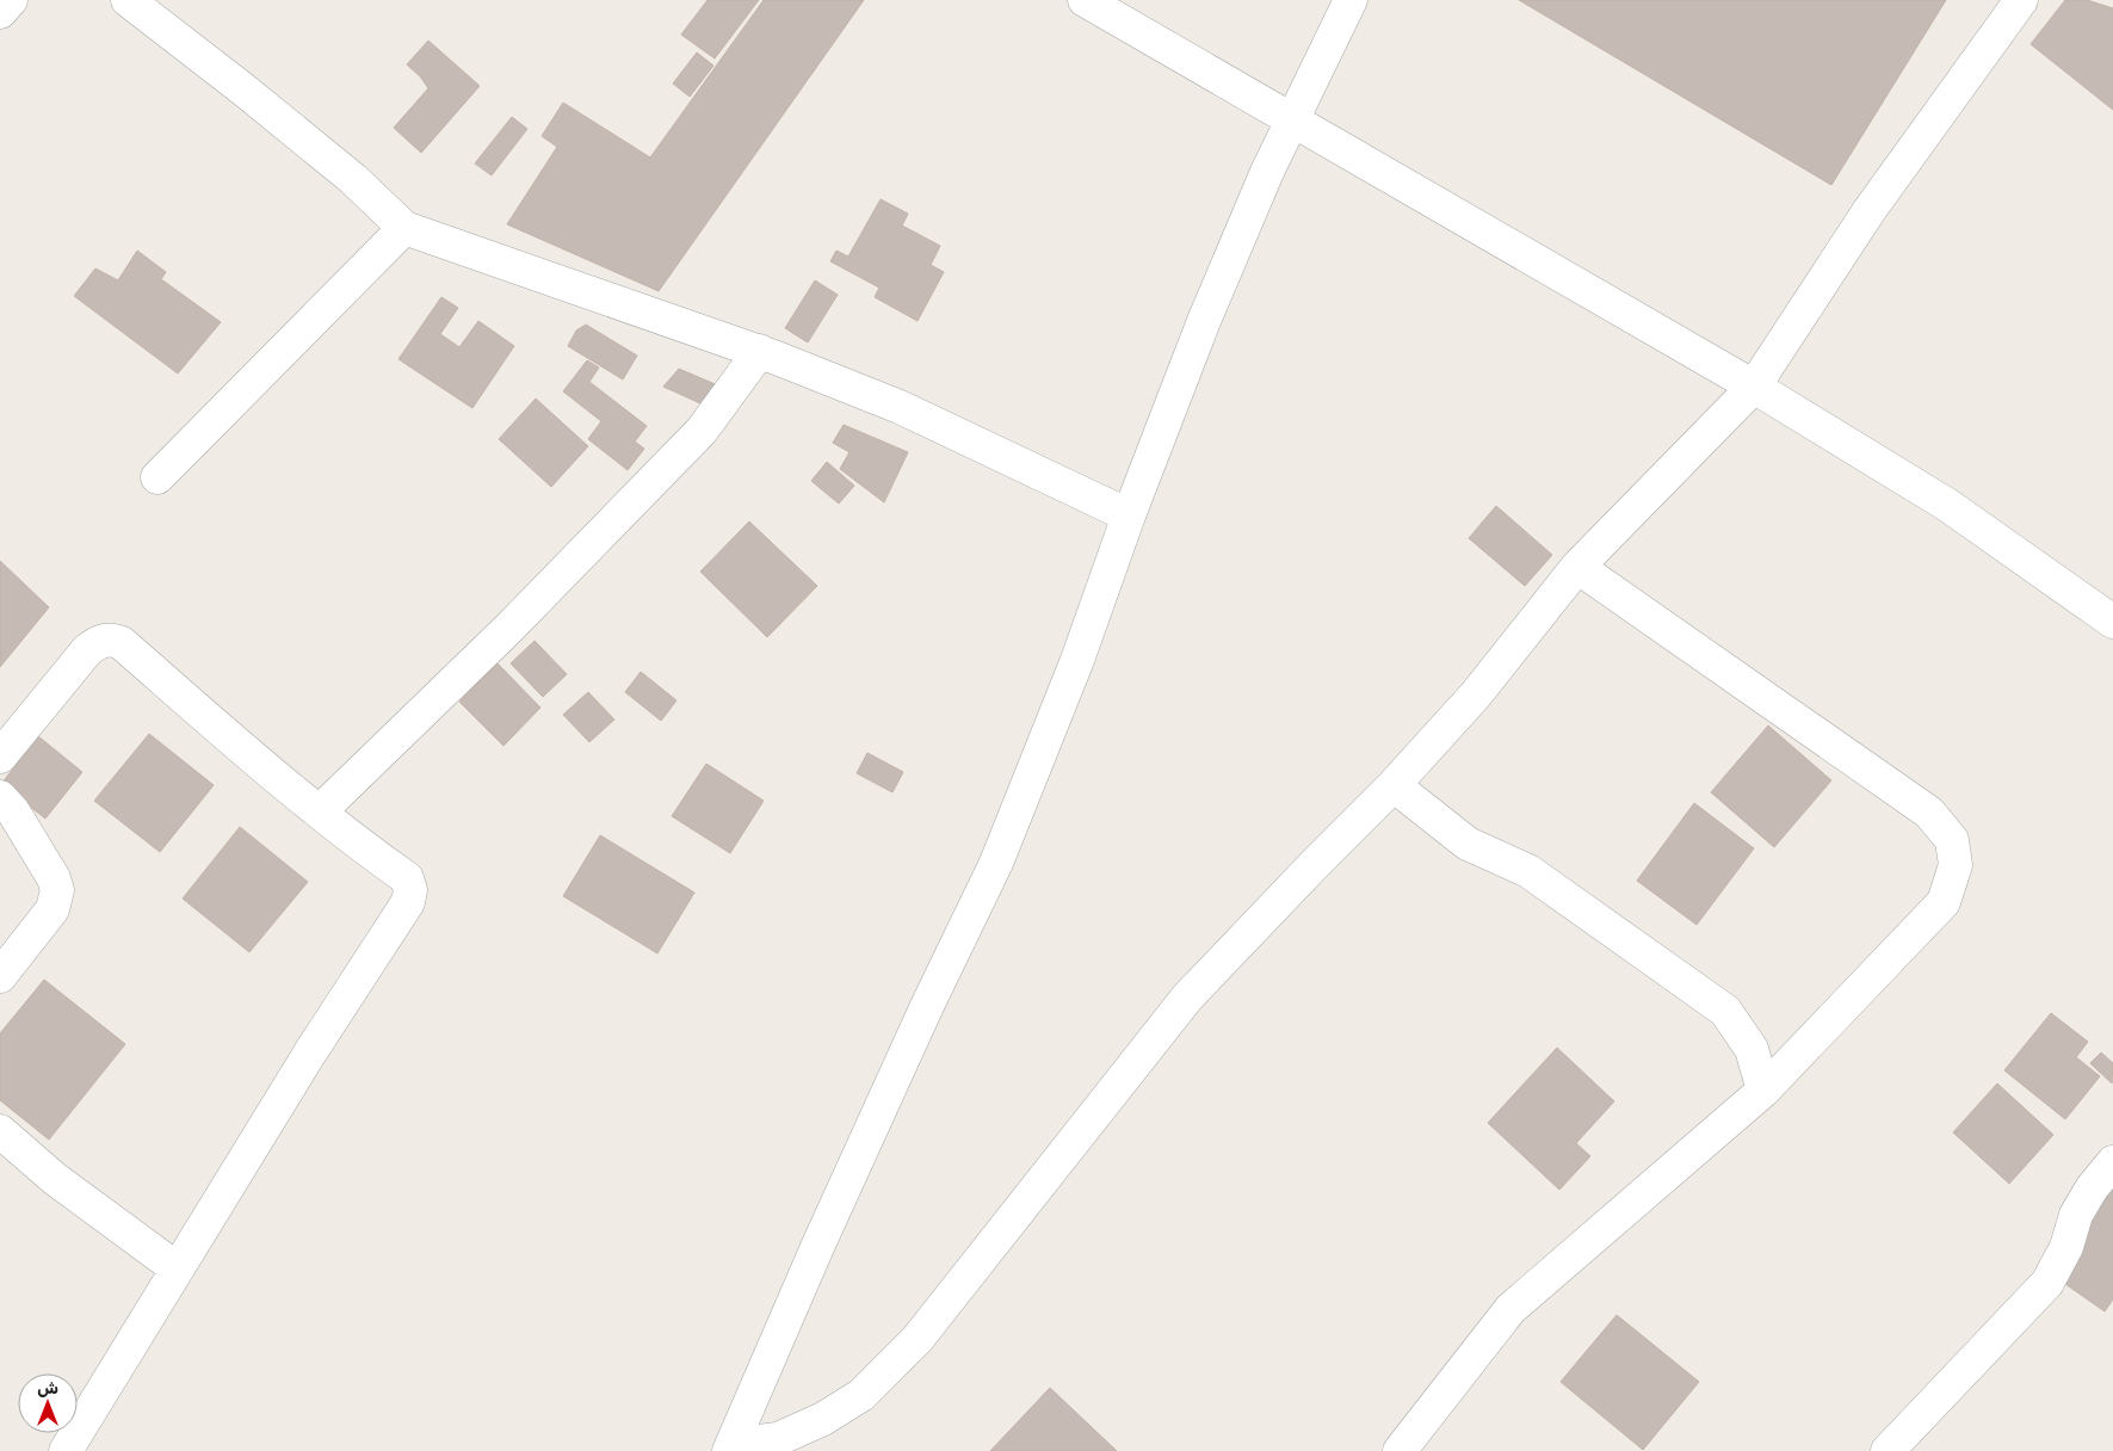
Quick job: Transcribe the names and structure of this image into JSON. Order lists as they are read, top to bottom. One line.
{"north":"top"}
